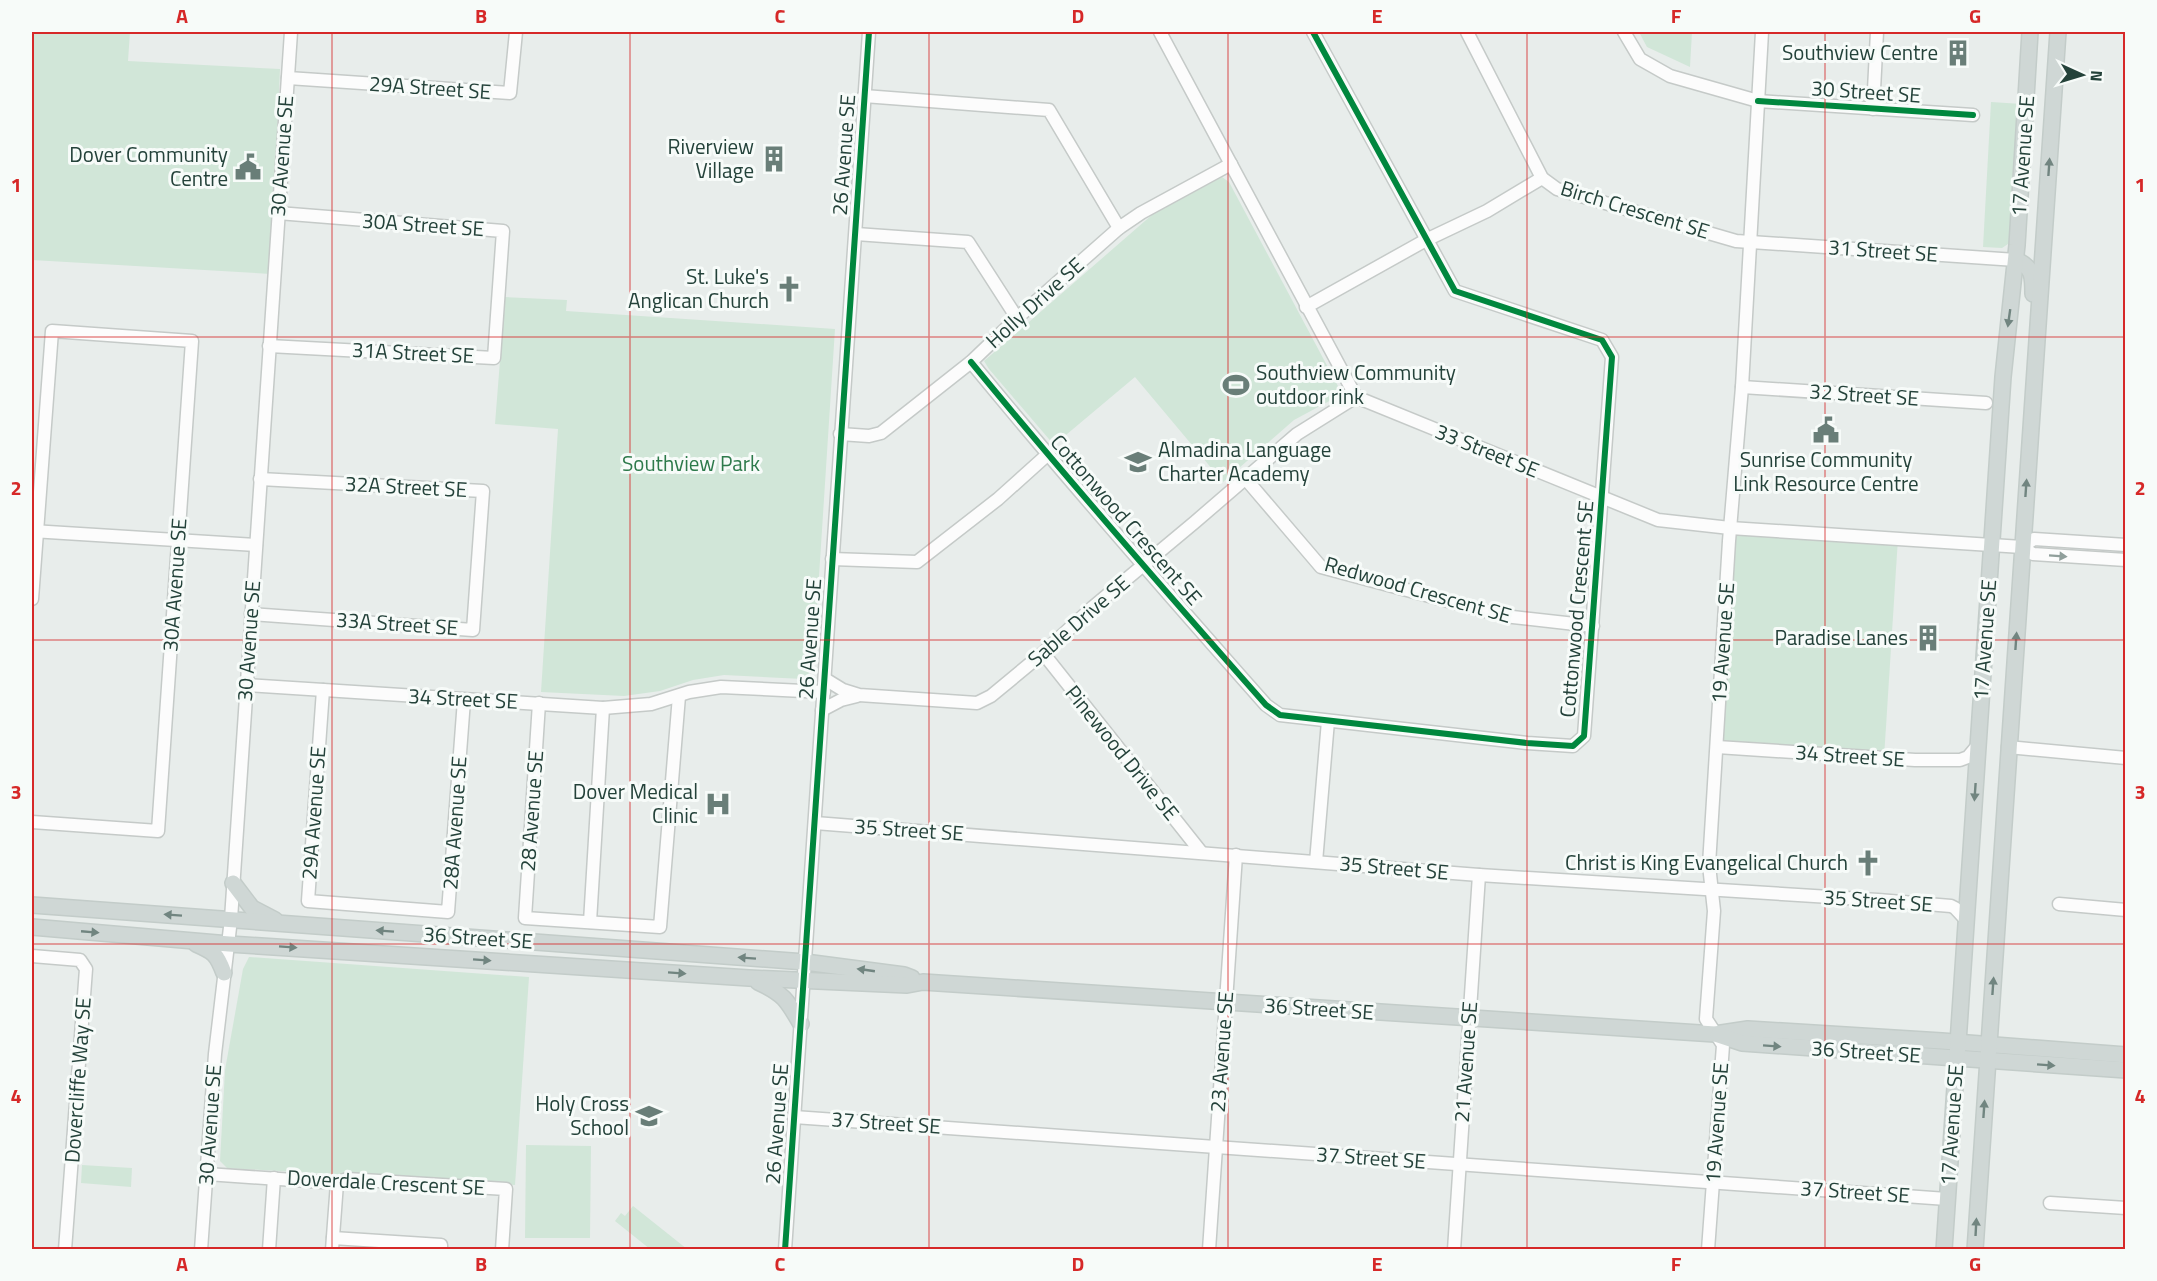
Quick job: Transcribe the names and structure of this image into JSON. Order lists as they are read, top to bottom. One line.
{"streets":{"main road":["17 Avenue SE","36 Street SE"],"street":["29A Street SE","30 Street SE","26 Avenue SE","30 Avenue SE","Birch Crescent SE","30A Street SE","31 Street SE","Holly Drive SE","31A Street SE","32 Street SE","33 Street SE","32A Street SE","Cottonwood Crescent SE","30A Avenue SE","Redwood Crescent SE","Sable Drive SE","33A Street SE","19 Avenue SE","34 Street SE","Pinewood Drive SE","28 Avenue SE","29A Avenue SE","28A Avenue SE","35 Street SE","23 Avenue SE","21 Avenue SE","Dovercliffe Way SE","37 Street SE","Doverdale Crescent SE"]},"crossings":[["29A Street SE","30 Avenue SE"],["30 Street SE","19 Avenue SE"],["26 Avenue SE","Holly Drive SE"],["26 Avenue SE","Sable Drive SE"],["26 Avenue SE","35 Street SE"],["26 Avenue SE","36 Street SE"],["26 Avenue SE","37 Street SE"],["30 Avenue SE","30A Street SE"],["30 Avenue SE","31A Street SE"],["30 Avenue SE","32A Street SE"],["30 Avenue SE","33A Street SE"],["30 Avenue SE","34 Street SE"],["30 Avenue SE","36 Street SE"],["30 Avenue SE","Doverdale Crescent SE"],["17 Avenue SE","31 Street SE"],["17 Avenue SE","33 Street SE"],["17 Avenue SE","34 Street SE"],["17 Avenue SE","35 Street SE"],["17 Avenue SE","36 Street SE"],["17 Avenue SE","37 Street SE"],["Birch Crescent SE","31 Street SE"],["Birch Crescent SE","19 Avenue SE"],["30A Street SE","31A Street SE"],["31 Street SE","19 Avenue SE"],["Holly Drive SE","Cottonwood Crescent SE"],["32 Street SE","19 Avenue SE"],["33 Street SE","Cottonwood Crescent SE"],["33 Street SE","Sable Drive SE"],["33 Street SE","19 Avenue SE"],["32A Street SE","33A Street SE"],["Cottonwood Crescent SE","Redwood Crescent SE"],["Cottonwood Crescent SE","Sable Drive SE"],["Redwood Crescent SE","Sable Drive SE"],["Sable Drive SE","34 Street SE"],["Sable Drive SE","Pinewood Drive SE"],["19 Avenue SE","34 Street SE"],["19 Avenue SE","35 Street SE"],["19 Avenue SE","36 Street SE"],["19 Avenue SE","37 Street SE"],["34 Street SE","28 Avenue SE"],["34 Street SE","29A Avenue SE"],["34 Street SE","28A Avenue SE"],["Pinewood Drive SE","35 Street SE"],["29A Avenue SE","28A Avenue SE"],["35 Street SE","23 Avenue SE"],["35 Street SE","21 Avenue SE"],["36 Street SE","23 Avenue SE"],["36 Street SE","21 Avenue SE"],["23 Avenue SE","37 Street SE"],["21 Avenue SE","37 Street SE"]],"parks":["Southview Park"],"places":{"building":["Southview Centre","Riverview Village","Paradise Lanes"],"public building":["Dover Community Centre","Sunrise Community Link Resource Centre"],"church":["St. Luke's Anglican Church","Christ is King Evangelical Church"],"sports":["Southview Community outdoor rink"],"school or university":["Almadina Language Charter Academy","Holy Cross School"],"hospital":["Dover Medical Clinic"]},"north":"right","grid":{"columns":["A","B","C","D","E","F","G"],"rows":["1","2","3","4"]}}
